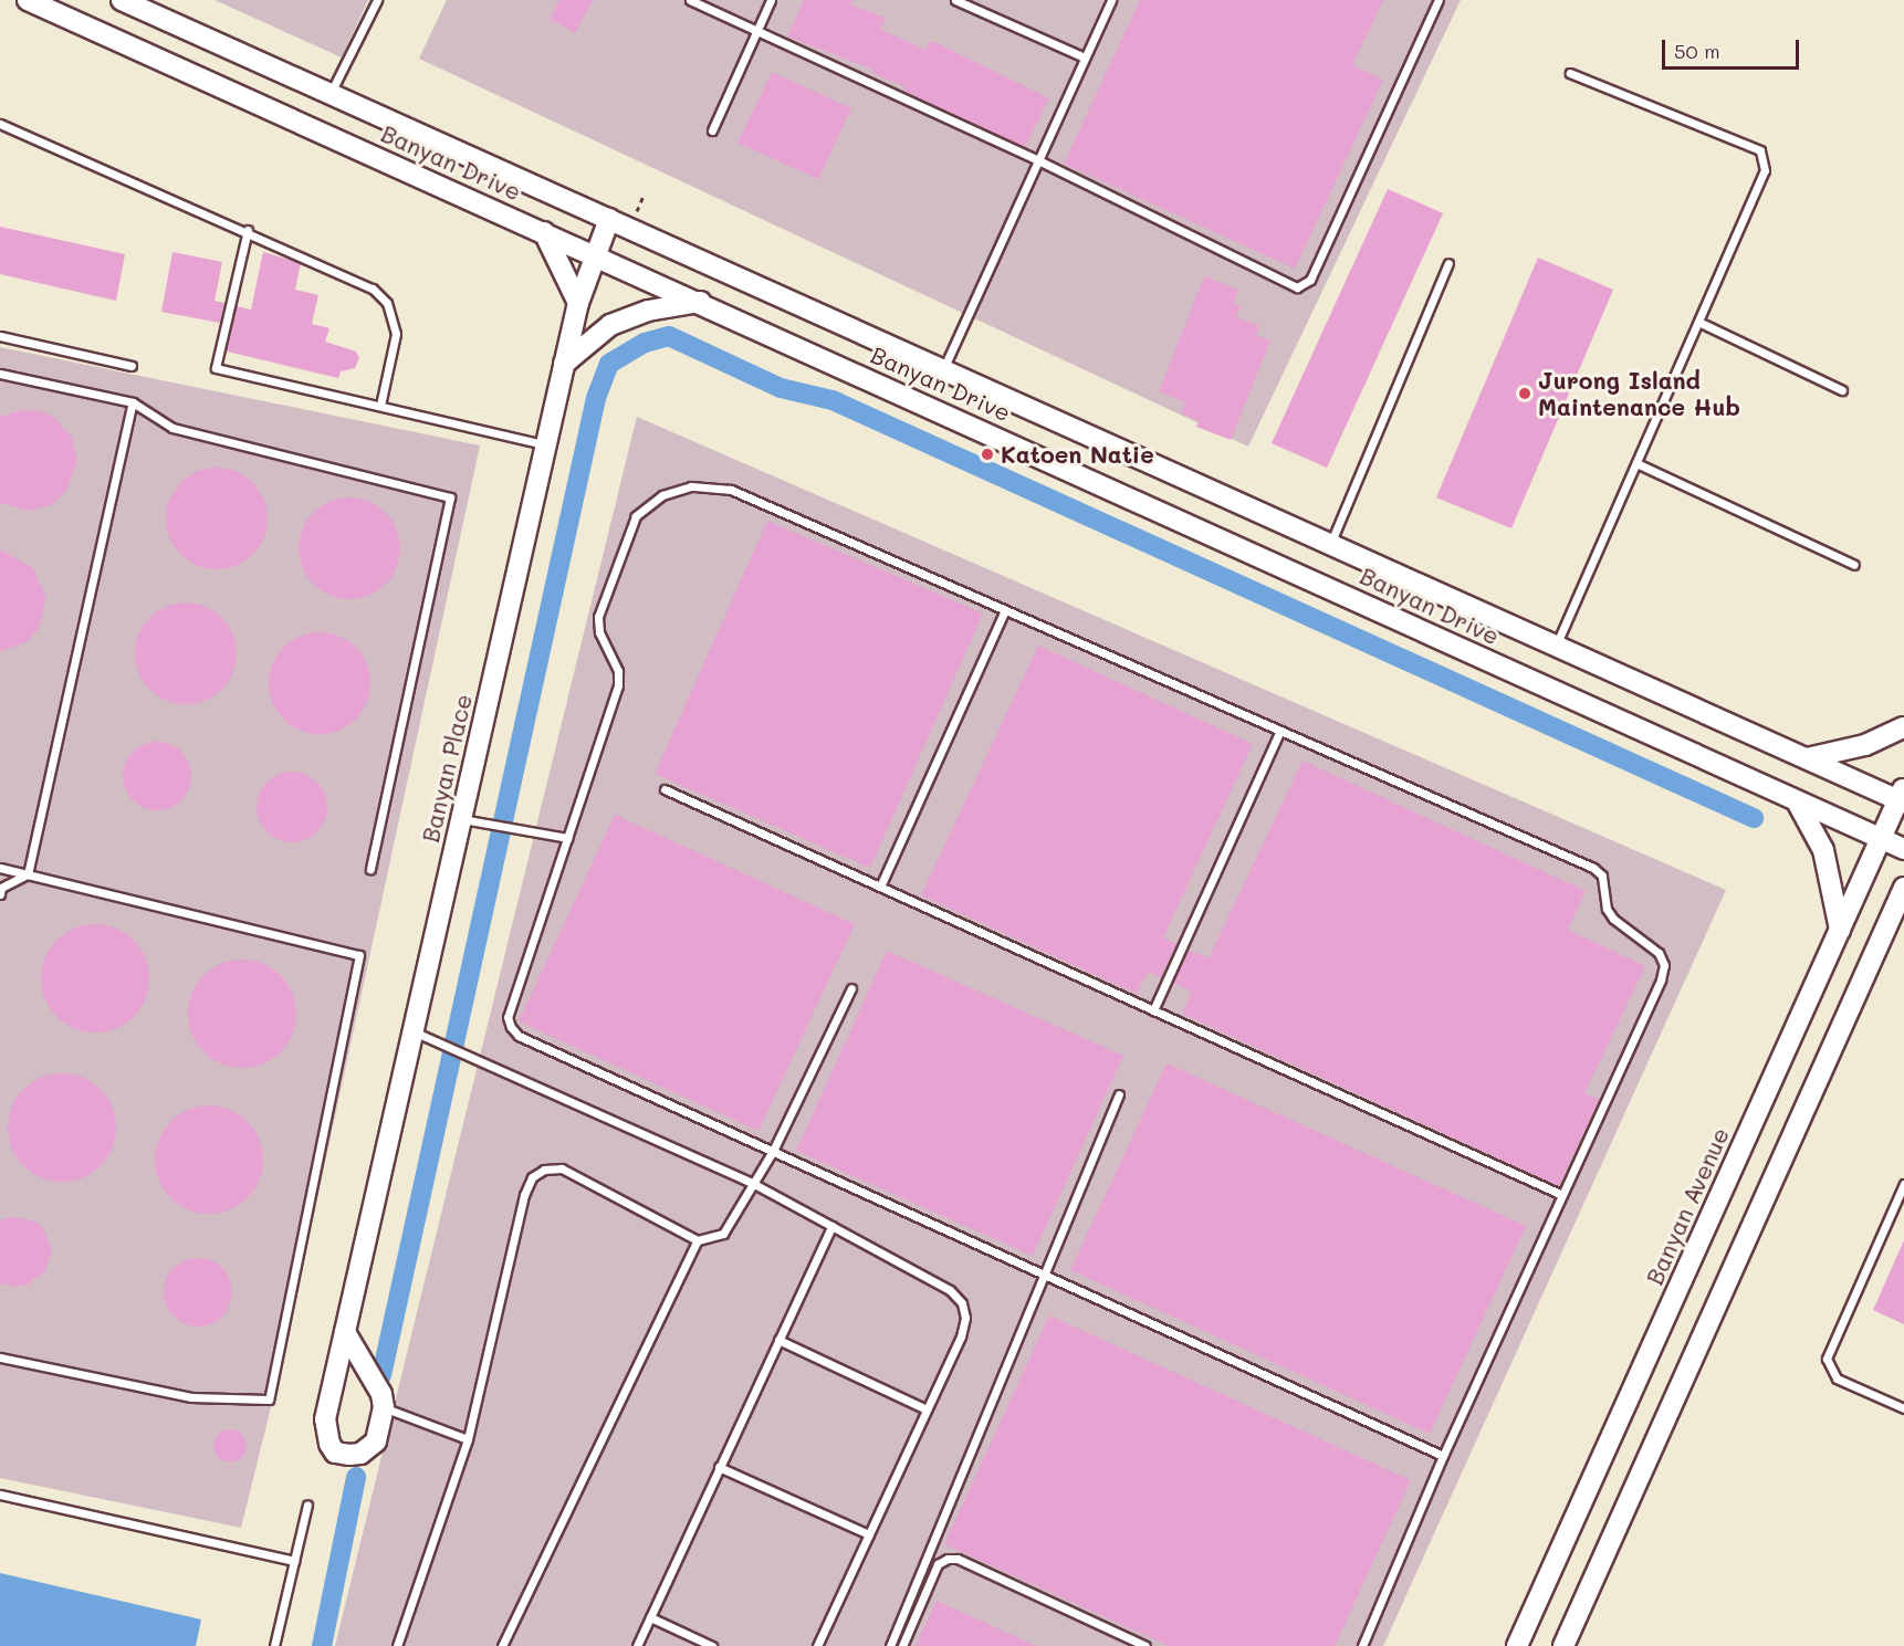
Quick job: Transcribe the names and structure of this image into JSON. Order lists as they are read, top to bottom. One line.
{"streets":{"street":["Banyan Drive","Banyan Place","Banyan Avenue"]},"crossings":[["Banyan Drive","Banyan Place"],["Banyan Drive","Banyan Avenue"]],"places":["Jurong Island Maintenance Hub","Katoen Natie"],"scale_bar":"50 m"}
